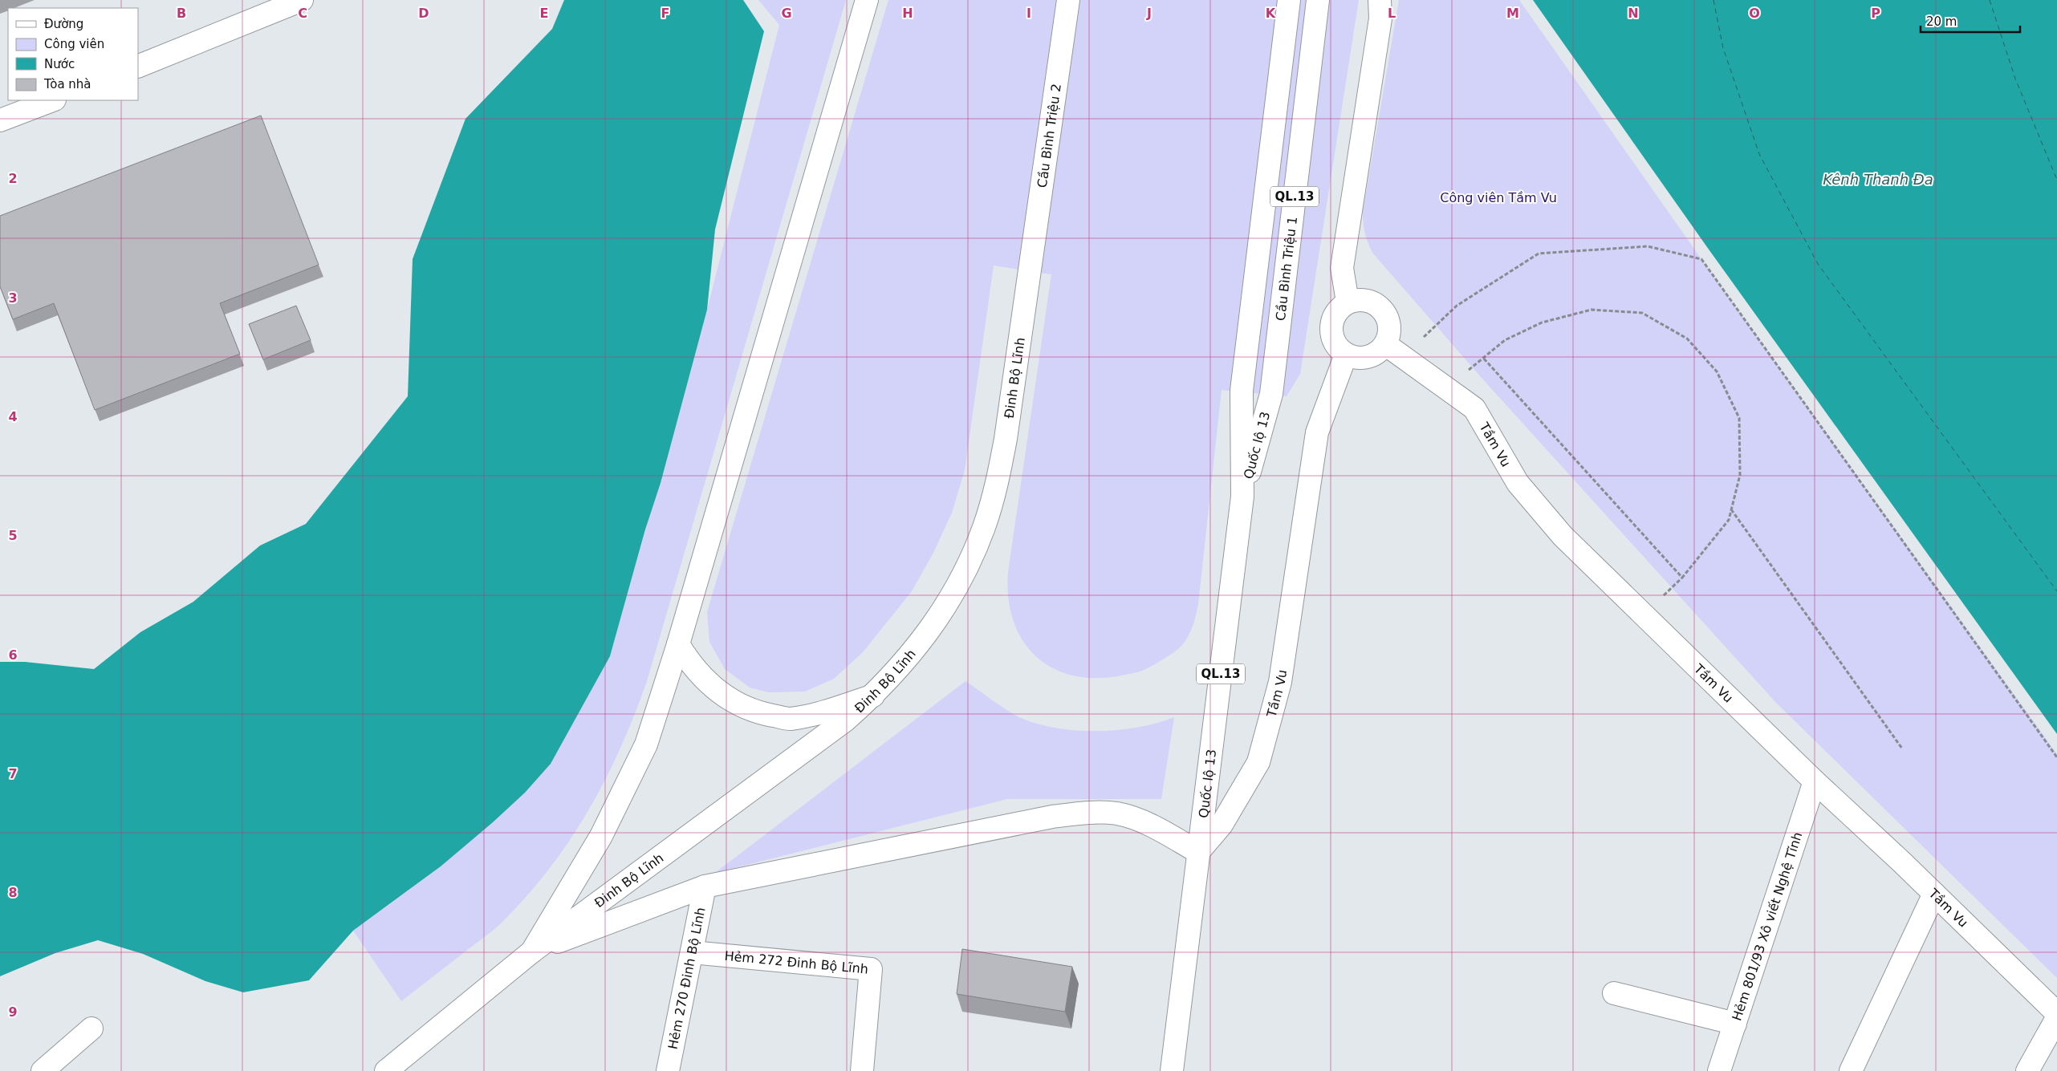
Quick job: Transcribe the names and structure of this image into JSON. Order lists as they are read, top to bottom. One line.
{"streets":{"main road":["Cầu Bình Triệu 2","QL.13","Cầu Bình Triệu 1","Đinh Bộ Lĩnh","Tầm Vu","Quốc lộ 13","Hẻm 801/93 Xô viết Nghệ Tĩnh","Hẻm 272 Đinh Bộ Lĩnh","Hẻm 270 Đinh Bộ Lĩnh"]},"crossings":[["Cầu Bình Triệu 2","Đinh Bộ Lĩnh"],["Cầu Bình Triệu 1","Quốc lộ 13"],["Đinh Bộ Lĩnh","Tầm Vu"],["Đinh Bộ Lĩnh","Quốc lộ 13"],["Đinh Bộ Lĩnh","Hẻm 270 Đinh Bộ Lĩnh"],["Tầm Vu","Quốc lộ 13"],["Tầm Vu","Hẻm 801/93 Xô viết Nghệ Tĩnh"],["Hẻm 272 Đinh Bộ Lĩnh","Hẻm 270 Đinh Bộ Lĩnh"]],"water":["Kênh Thanh Đa"],"parks":["Công viên Tầm Vu"],"legend":["Đường","Công viên","Nước","Tòa nhà"],"scale_bar":"20 m","grid":{"columns":["B","C","D","E","F","G","H","I","J","K","L","M","N","O","P"],"rows":["2","3","4","5","6","7","8","9"]}}
